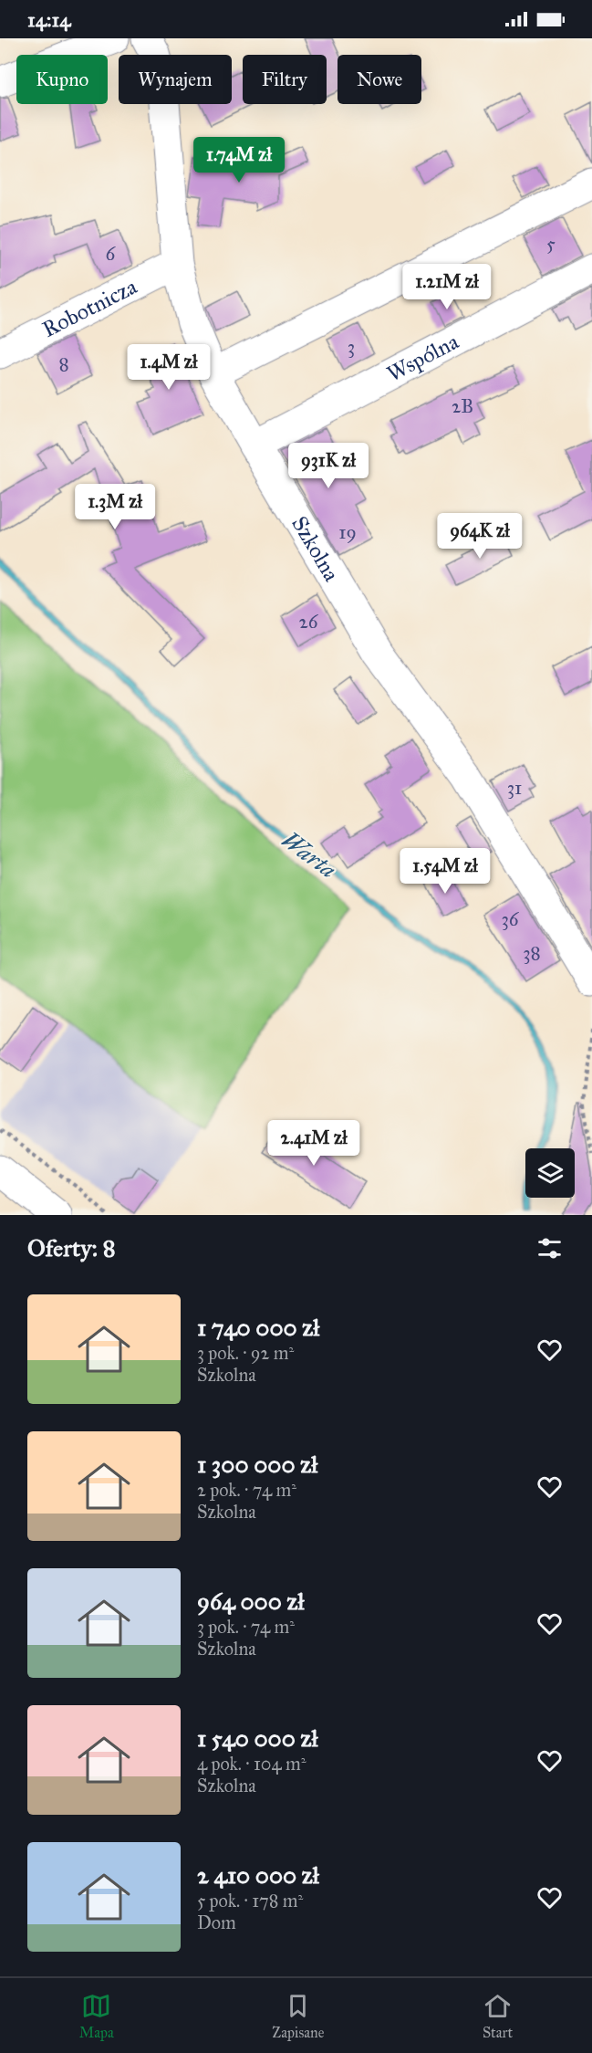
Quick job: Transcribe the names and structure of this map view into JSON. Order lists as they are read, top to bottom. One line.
{"streets":{"street":["Robotnicza","Wspólna","Szkolna"]},"crossings":[["Robotnicza","Szkolna"],["Wspólna","Szkolna"]],"water":["Warta"],"house_numbers":["5","6","3","8","2B","19","26","31","36","38"],"page":{"status":"14:14","chip":["Kupno","Wynajem","Filtry","Nowe"],"price":["1.74M zł","1.21M zł","1.4M zł","931K zł","1.3M zł","964K zł","1.54M zł","2.41M zł"],"heading":"Oferty: 8","list":[{"name":"1 740 000 zł","note":"3 pok. · 92 m² · Szkolna"},{"name":"1 300 000 zł","note":"2 pok. · 74 m² · Szkolna"},{"name":"964 000 zł","note":"3 pok. · 74 m² · Szkolna"},{"name":"1 540 000 zł","note":"4 pok. · 104 m² · Szkolna"},{"name":"2 410 000 zł","note":"5 pok. · 178 m² · Dom"}],"tabs":["Mapa","Zapisane","Start"]}}
